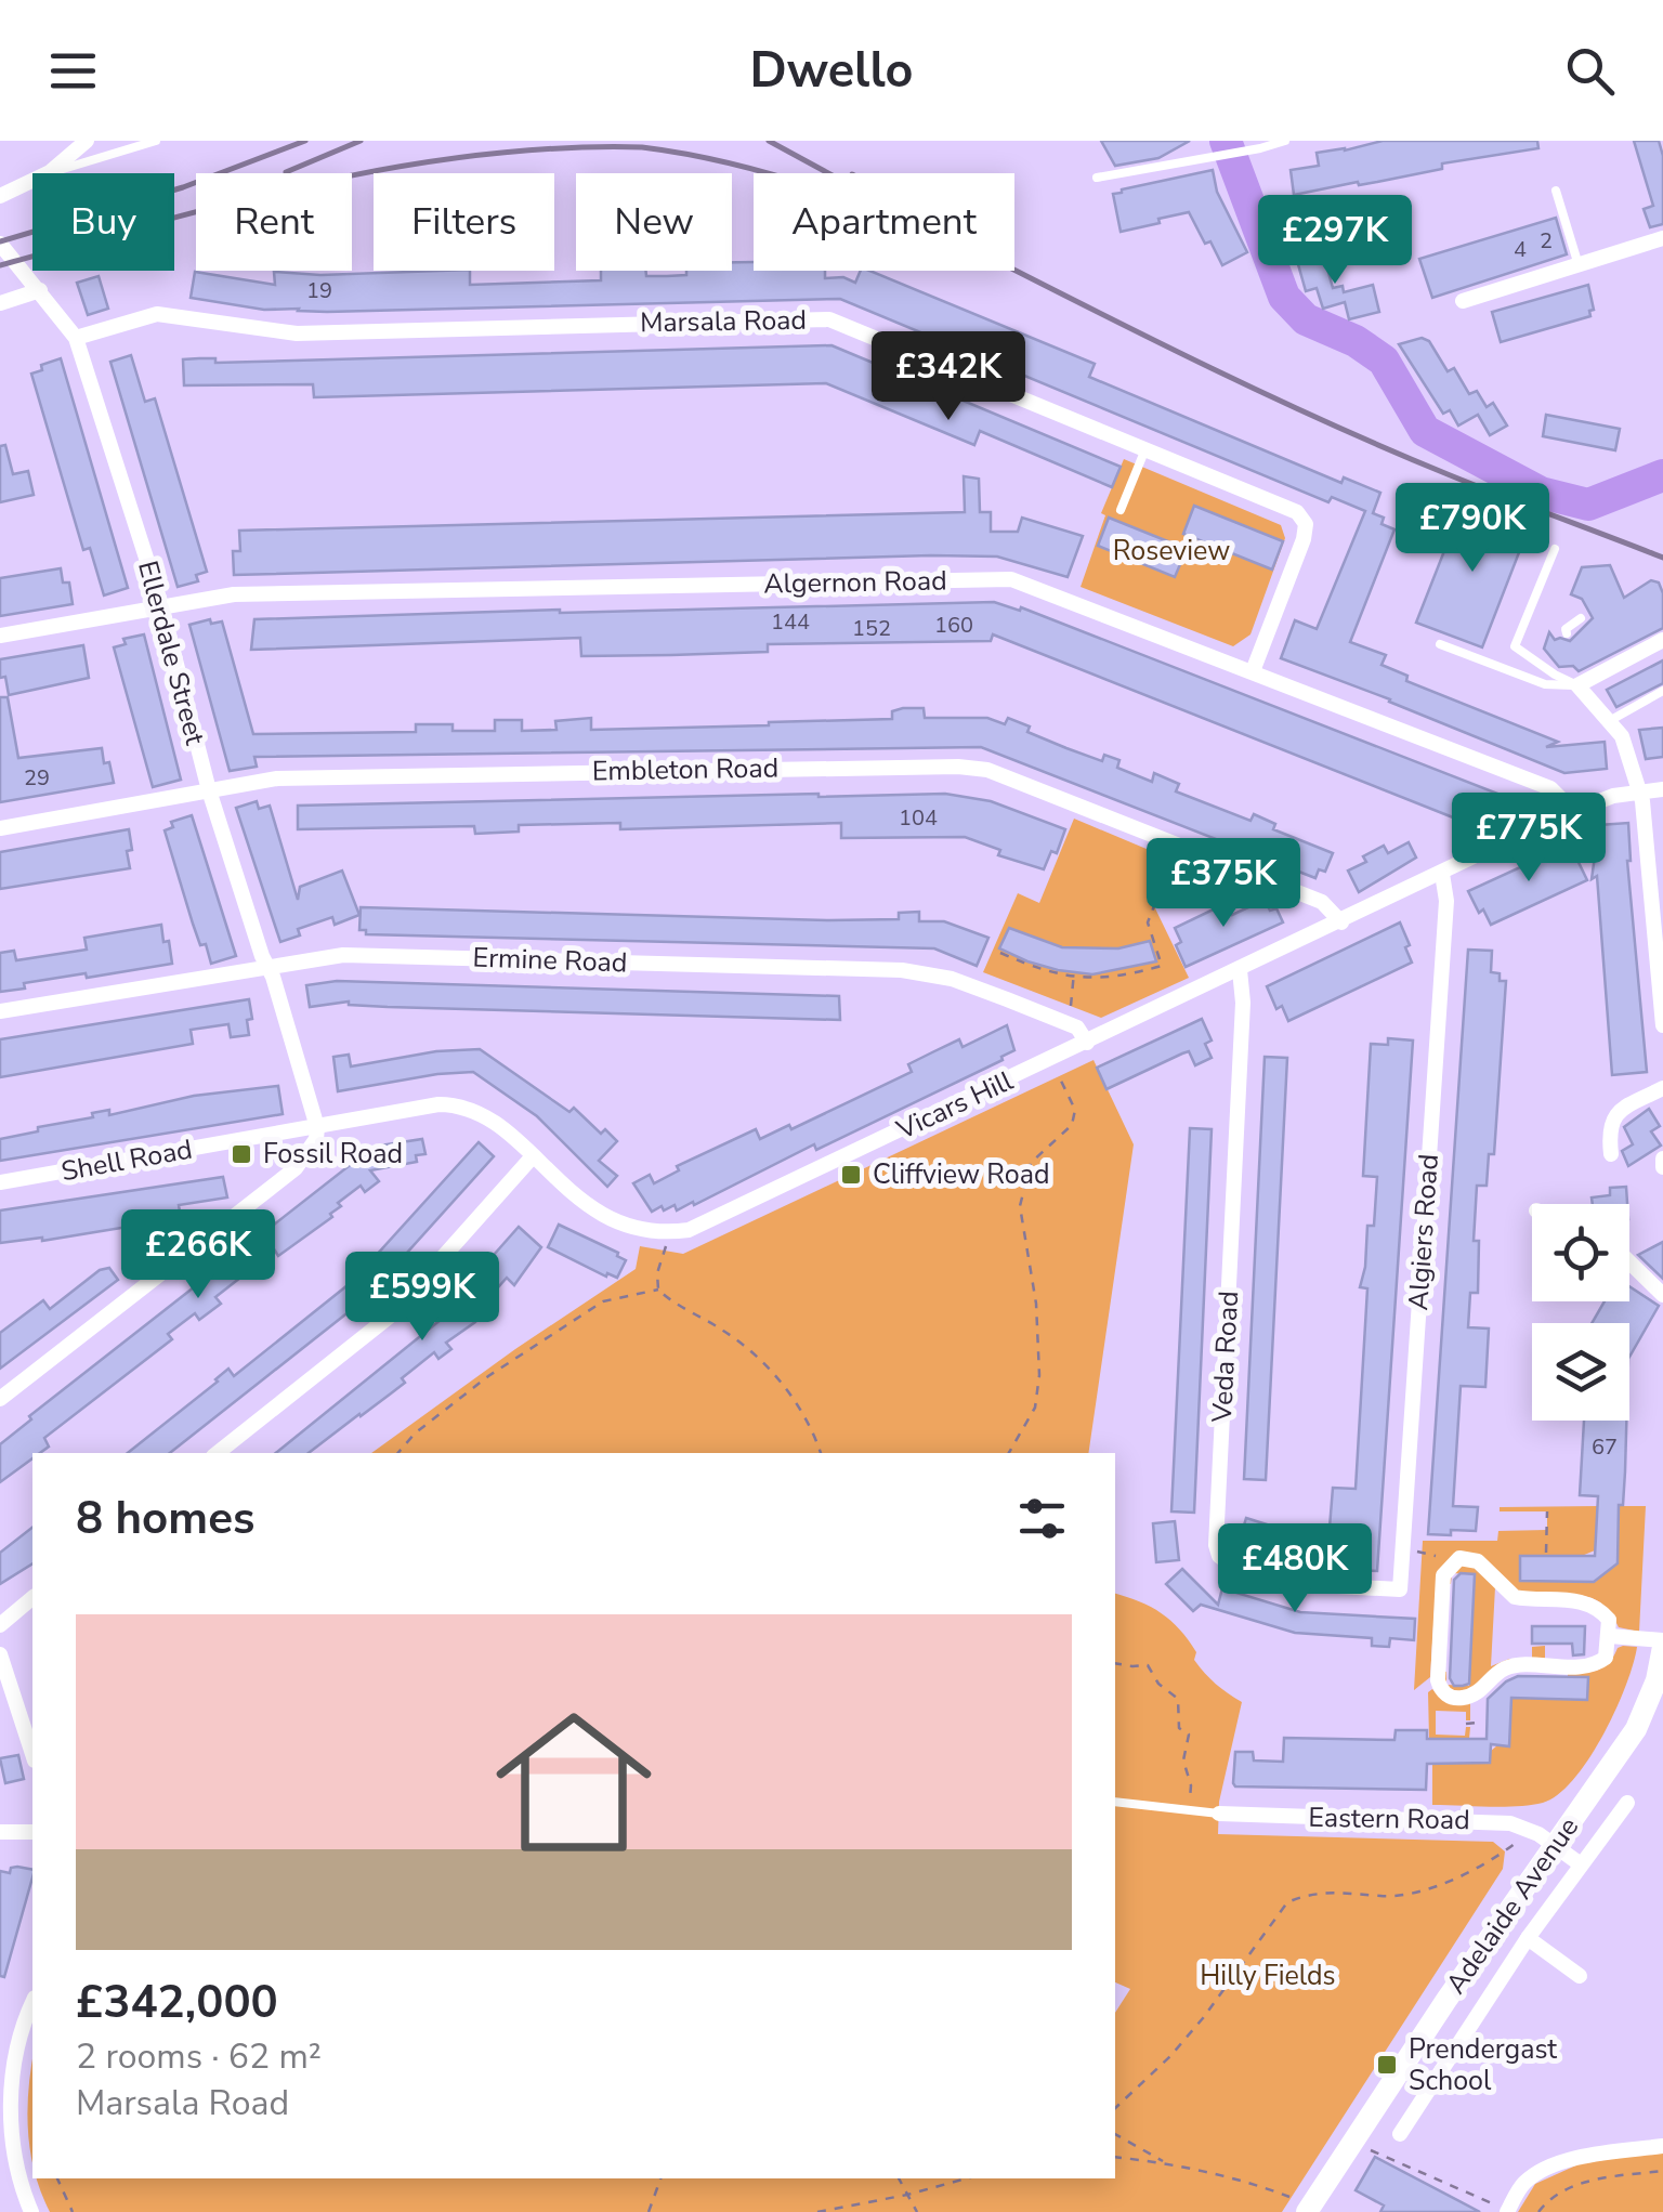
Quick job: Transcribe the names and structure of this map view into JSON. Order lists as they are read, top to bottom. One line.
{"streets":{"main road":["Adelaide Avenue"],"street":["Marsala Road","Algernon Road","Ellerdale Street","Embleton Road","Ermine Road","Vicars Hill","Shell Road","Algiers Road","Veda Road","Eastern Road"]},"crossings":[["Marsala Road","Algernon Road"],["Marsala Road","Ellerdale Street"],["Algernon Road","Ellerdale Street"],["Algernon Road","Vicars Hill"],["Ellerdale Street","Embleton Road"],["Ellerdale Street","Ermine Road"],["Embleton Road","Vicars Hill"],["Ermine Road","Vicars Hill"],["Vicars Hill","Shell Road"],["Vicars Hill","Algiers Road"],["Vicars Hill","Veda Road"],["Algiers Road","Veda Road"],["Eastern Road","Adelaide Avenue"]],"parks":["Roseview","Hilly Fields"],"places":{"transit":["Fossil Road","Cliffview Road","Prendergast School"]},"house_numbers":["2","4","19","144","160","152","29","104","67"],"page":{"header":"Dwello","chip":["Buy","Rent","Filters","New","Apartment"],"price":["£297K","£342K","£790K","£775K","£375K","£266K","£599K","£480K"],"heading":"8 homes","list":[{"name":"£342,000","note":"2 rooms · 62 m² · Marsala Road"}]}}
